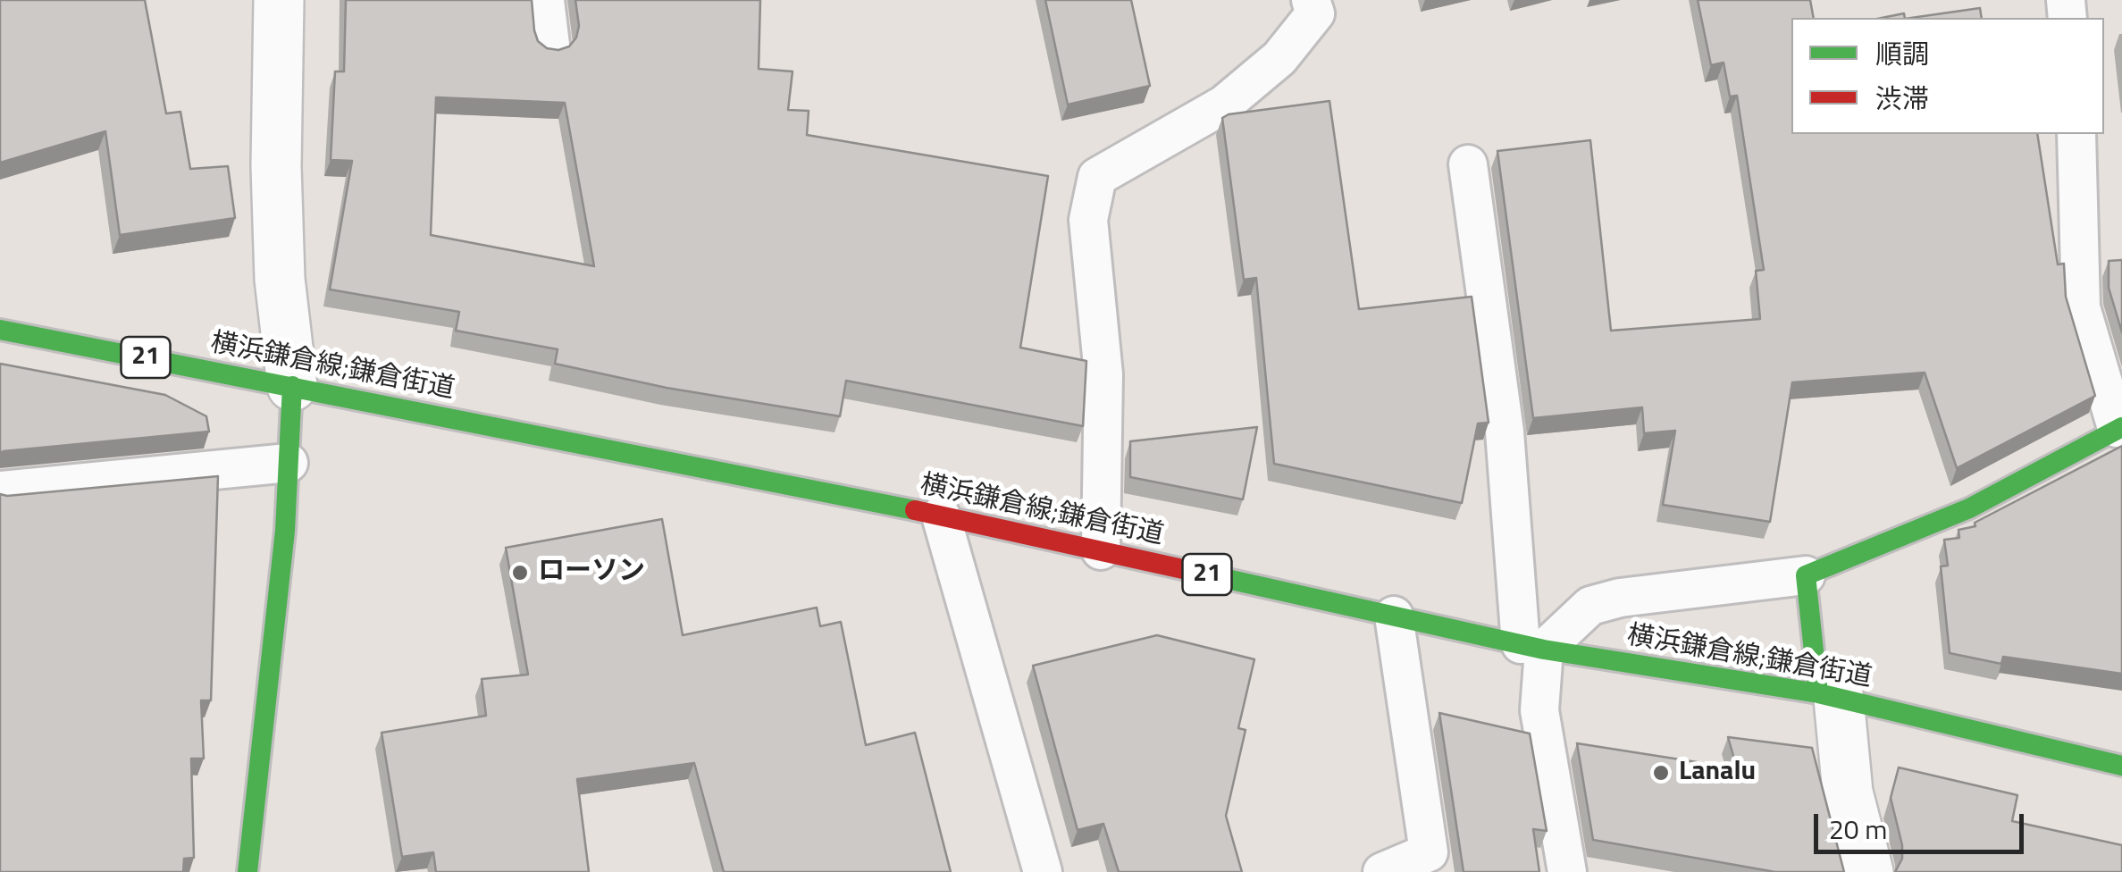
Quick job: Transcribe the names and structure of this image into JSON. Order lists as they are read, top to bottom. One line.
{"streets":{"main road":["21","横浜鎌倉線;鎌倉街道"]},"places":["ローソン","Lanalu"],"legend":["順調","渋滞"],"scale_bar":"20 m"}
